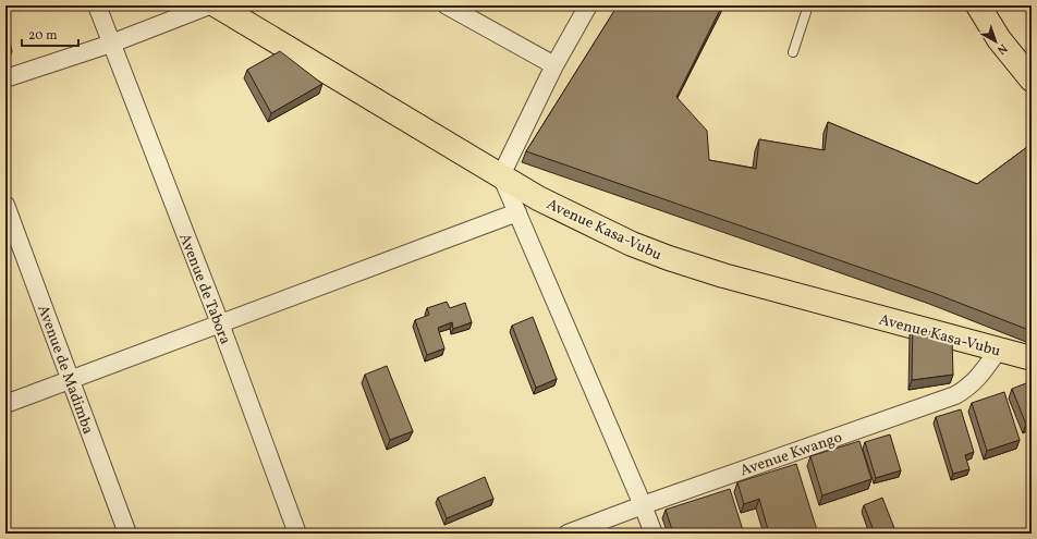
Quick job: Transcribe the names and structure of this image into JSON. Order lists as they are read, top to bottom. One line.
{"streets":{"main road":["Avenue Kasa-Vubu"],"street":["Avenue de Tabora","Avenue de Madimba","Avenue Kwango"]},"crossings":[["Avenue Kasa-Vubu","Avenue Kwango"]],"scale_bar":"20 m","north":"bottom right"}
